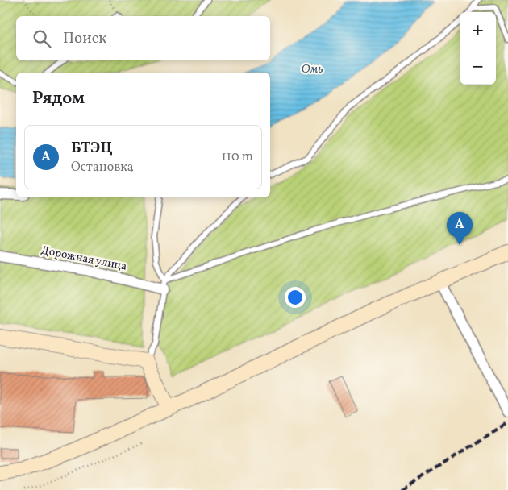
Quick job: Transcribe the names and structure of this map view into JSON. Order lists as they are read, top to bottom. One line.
{"streets":{"street":["Дорожная улица"]},"water":["Омь"],"page":{"map_buttons":["+","−"],"search":"Поиск","heading":"Рядом","list":[{"mark":"A","name":"БТЭЦ","note":"Остановка","value":"110 m"}],"pins":"A"}}
